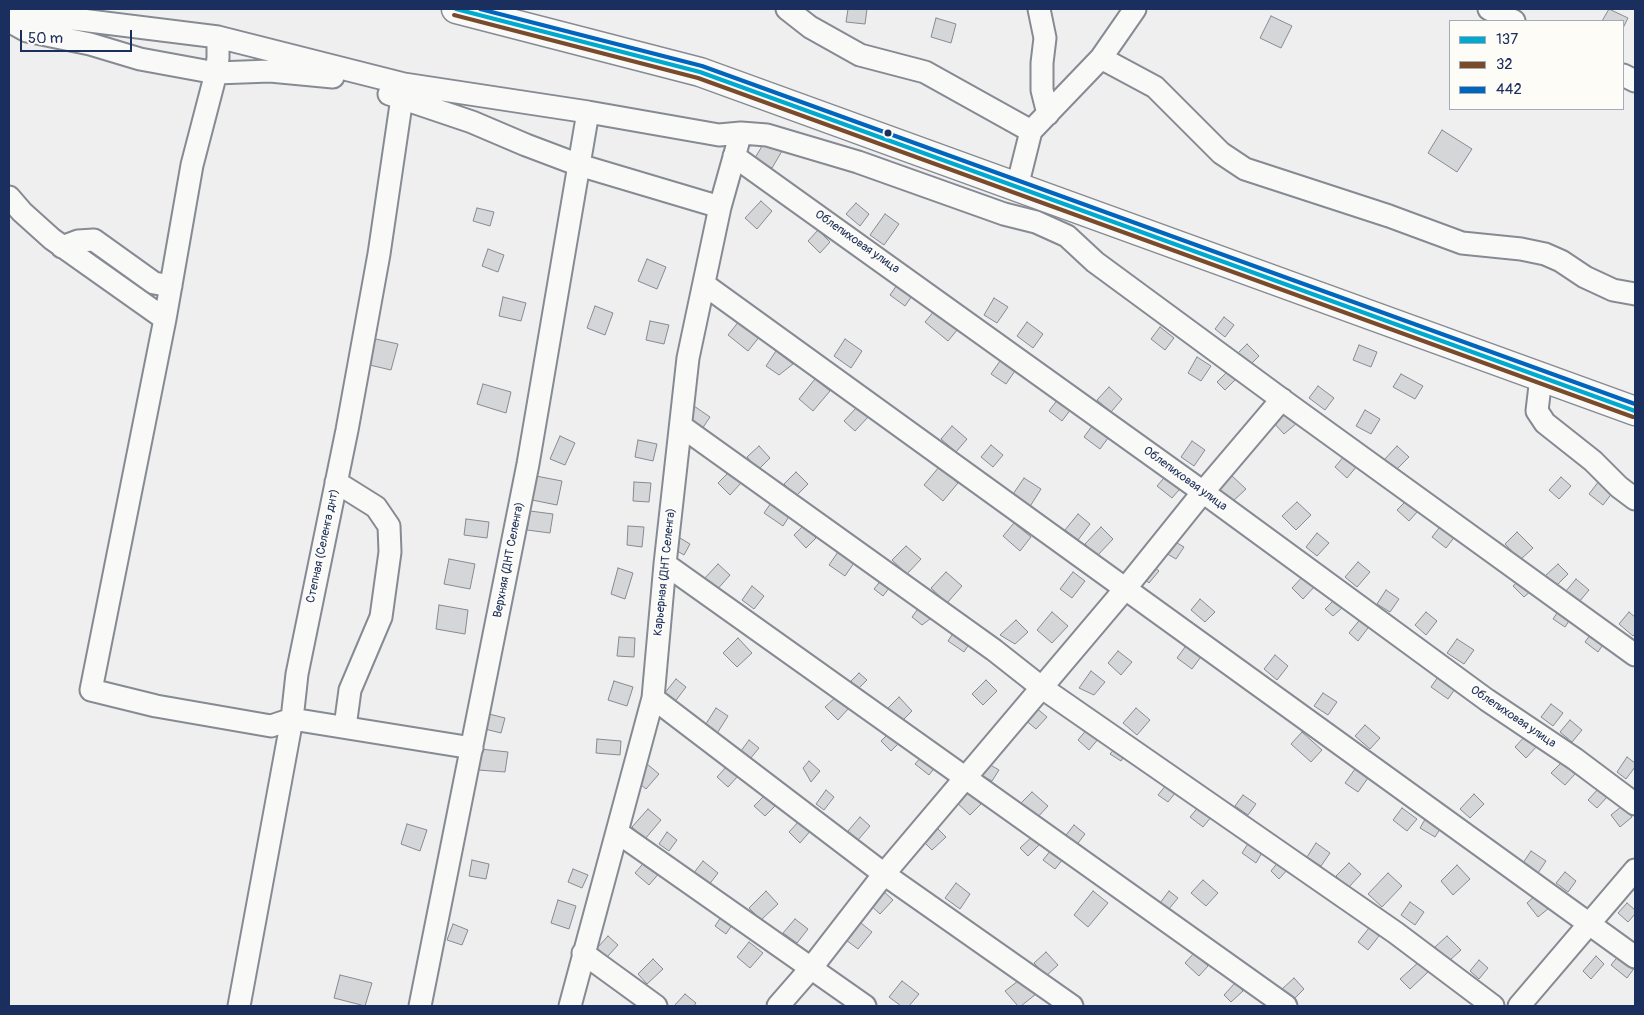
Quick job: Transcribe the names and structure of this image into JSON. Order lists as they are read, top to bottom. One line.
{"streets":{"street":["Облепиховая улица","Степная (Селенга днт)","Верхняя (ДНТ Селенга)","Карьерная (ДНТ Селенга)"]},"crossings":[["Облепиховая улица","Карьерная (ДНТ Селенга)"]],"lines":["transit line 137","transit line 442","transit line 32"],"legend":["137","32","442"],"scale_bar":"50 m"}
